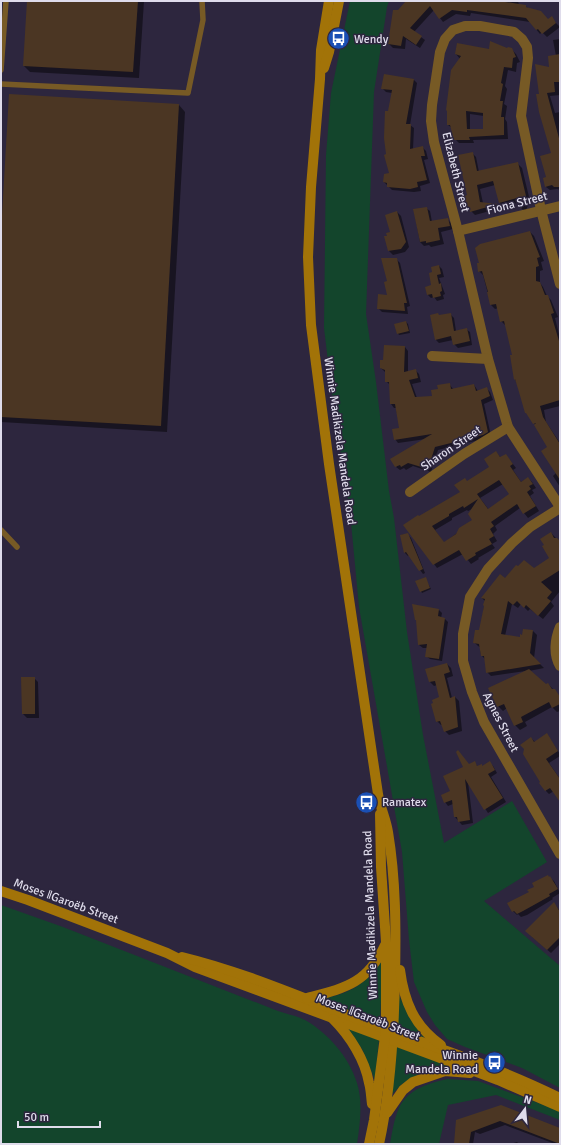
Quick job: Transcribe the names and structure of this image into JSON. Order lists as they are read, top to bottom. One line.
{"streets":{"main road":["Winnie Madikizela Mandela Road","Moses ǁGaroëb Street"],"street":["Elizabeth Street","Fiona Street","Sharon Street","Agnes Street"]},"crossings":[["Elizabeth Street","Fiona Street"],["Elizabeth Street","Sharon Street"],["Elizabeth Street","Agnes Street"],["Winnie Madikizela Mandela Road","Moses ǁGaroëb Street"]],"places":{"bus stop":["Wendy","Ramatex","Winnie Mandela Road"]},"scale_bar":"50 m","north":"top"}
